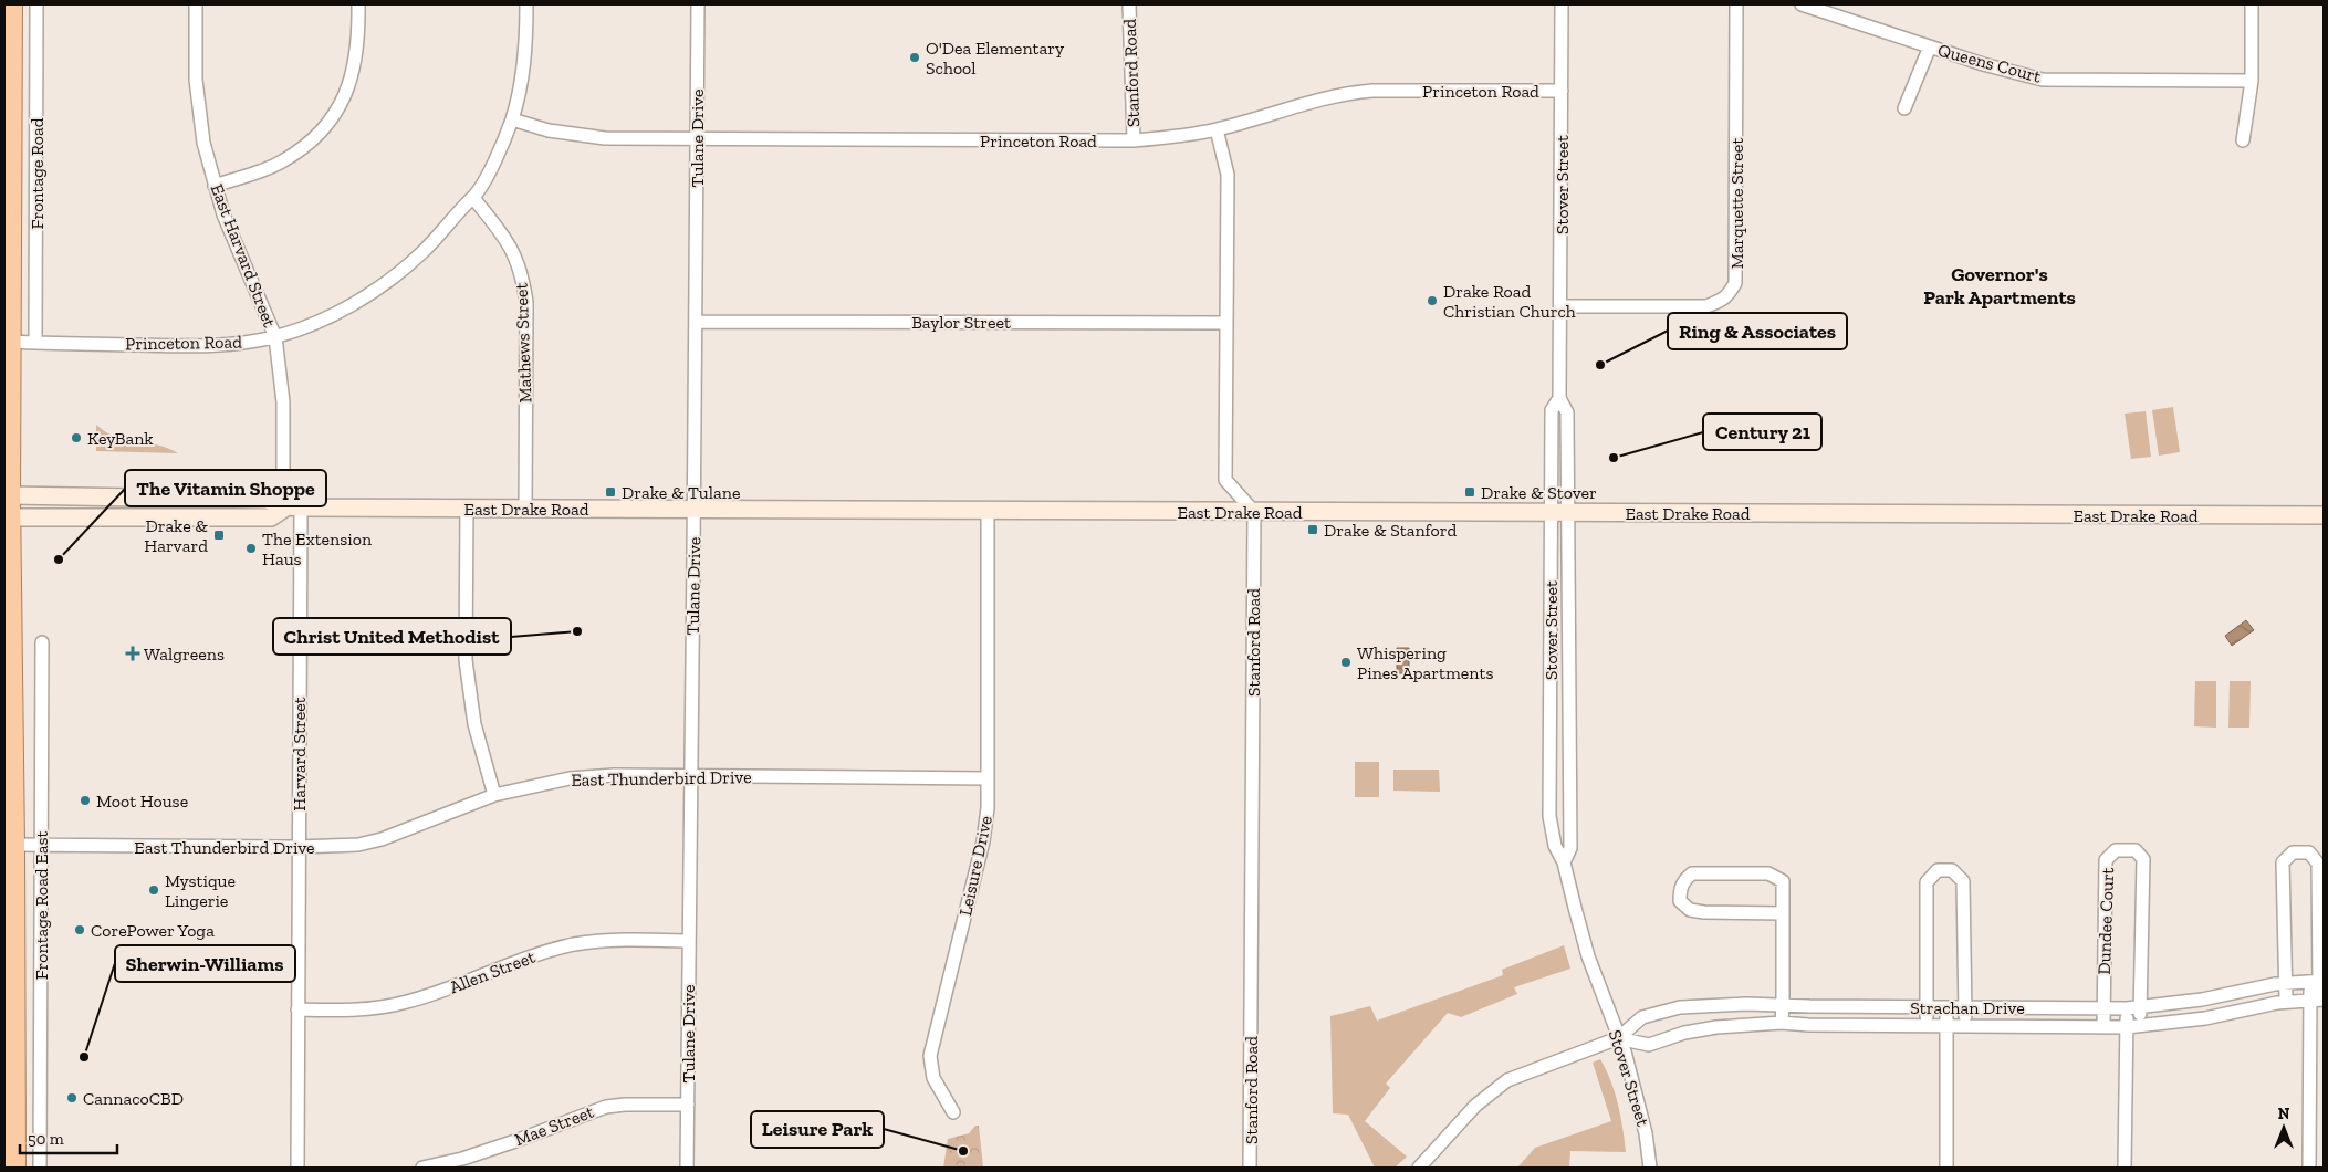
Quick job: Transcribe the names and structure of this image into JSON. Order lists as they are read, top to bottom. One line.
{"streets":{"main road":["East Drake Road"],"street":["Queens Court","Stanford Road","Princeton Road","Tulane Drive","Frontage Road","Stover Street","Marquette Street","East Harvard Street","Baylor Street","Mathews Street","Harvard Street","East Thunderbird Drive","Leisure Drive","Frontage Road East","Dundee Court","Allen Street","Strachan Drive","Mae Street"]},"crossings":[["Stanford Road","Princeton Road"],["Stanford Road","East Drake Road"],["Princeton Road","Tulane Drive"],["Princeton Road","Frontage Road"],["Princeton Road","Stover Street"],["Princeton Road","East Harvard Street"],["Princeton Road","Mathews Street"],["Tulane Drive","Baylor Street"],["Tulane Drive","East Drake Road"],["Tulane Drive","East Thunderbird Drive"],["Tulane Drive","Allen Street"],["Tulane Drive","Mae Street"],["Stover Street","Marquette Street"],["Stover Street","East Drake Road"],["Stover Street","Strachan Drive"],["East Harvard Street","East Drake Road"],["East Harvard Street","Harvard Street"],["Mathews Street","East Drake Road"],["East Drake Road","Harvard Street"],["East Drake Road","Leisure Drive"],["Harvard Street","East Thunderbird Drive"],["Harvard Street","Allen Street"],["East Thunderbird Drive","Leisure Drive"],["East Thunderbird Drive","Frontage Road East"],["Dundee Court","Strachan Drive"]],"districts":["Governor's Park Apartments"],"places":{"other":["O'Dea Elementary School","Drake Road Christian Church","Ring & Associates","KeyBank","Century 21","The Extension Haus","The Vitamin Shoppe","Christ United Methodist","Whispering Pines Apartments","Moot House","Mystique Lingerie","CorePower Yoga","Sherwin-Williams","CannacoCBD","Leisure Park"],"transit":["Drake & Tulane","Drake & Stover","Drake & Stanford","Drake & Harvard"],"health":["Walgreens"]},"scale_bar":"50 m","north":"top"}
